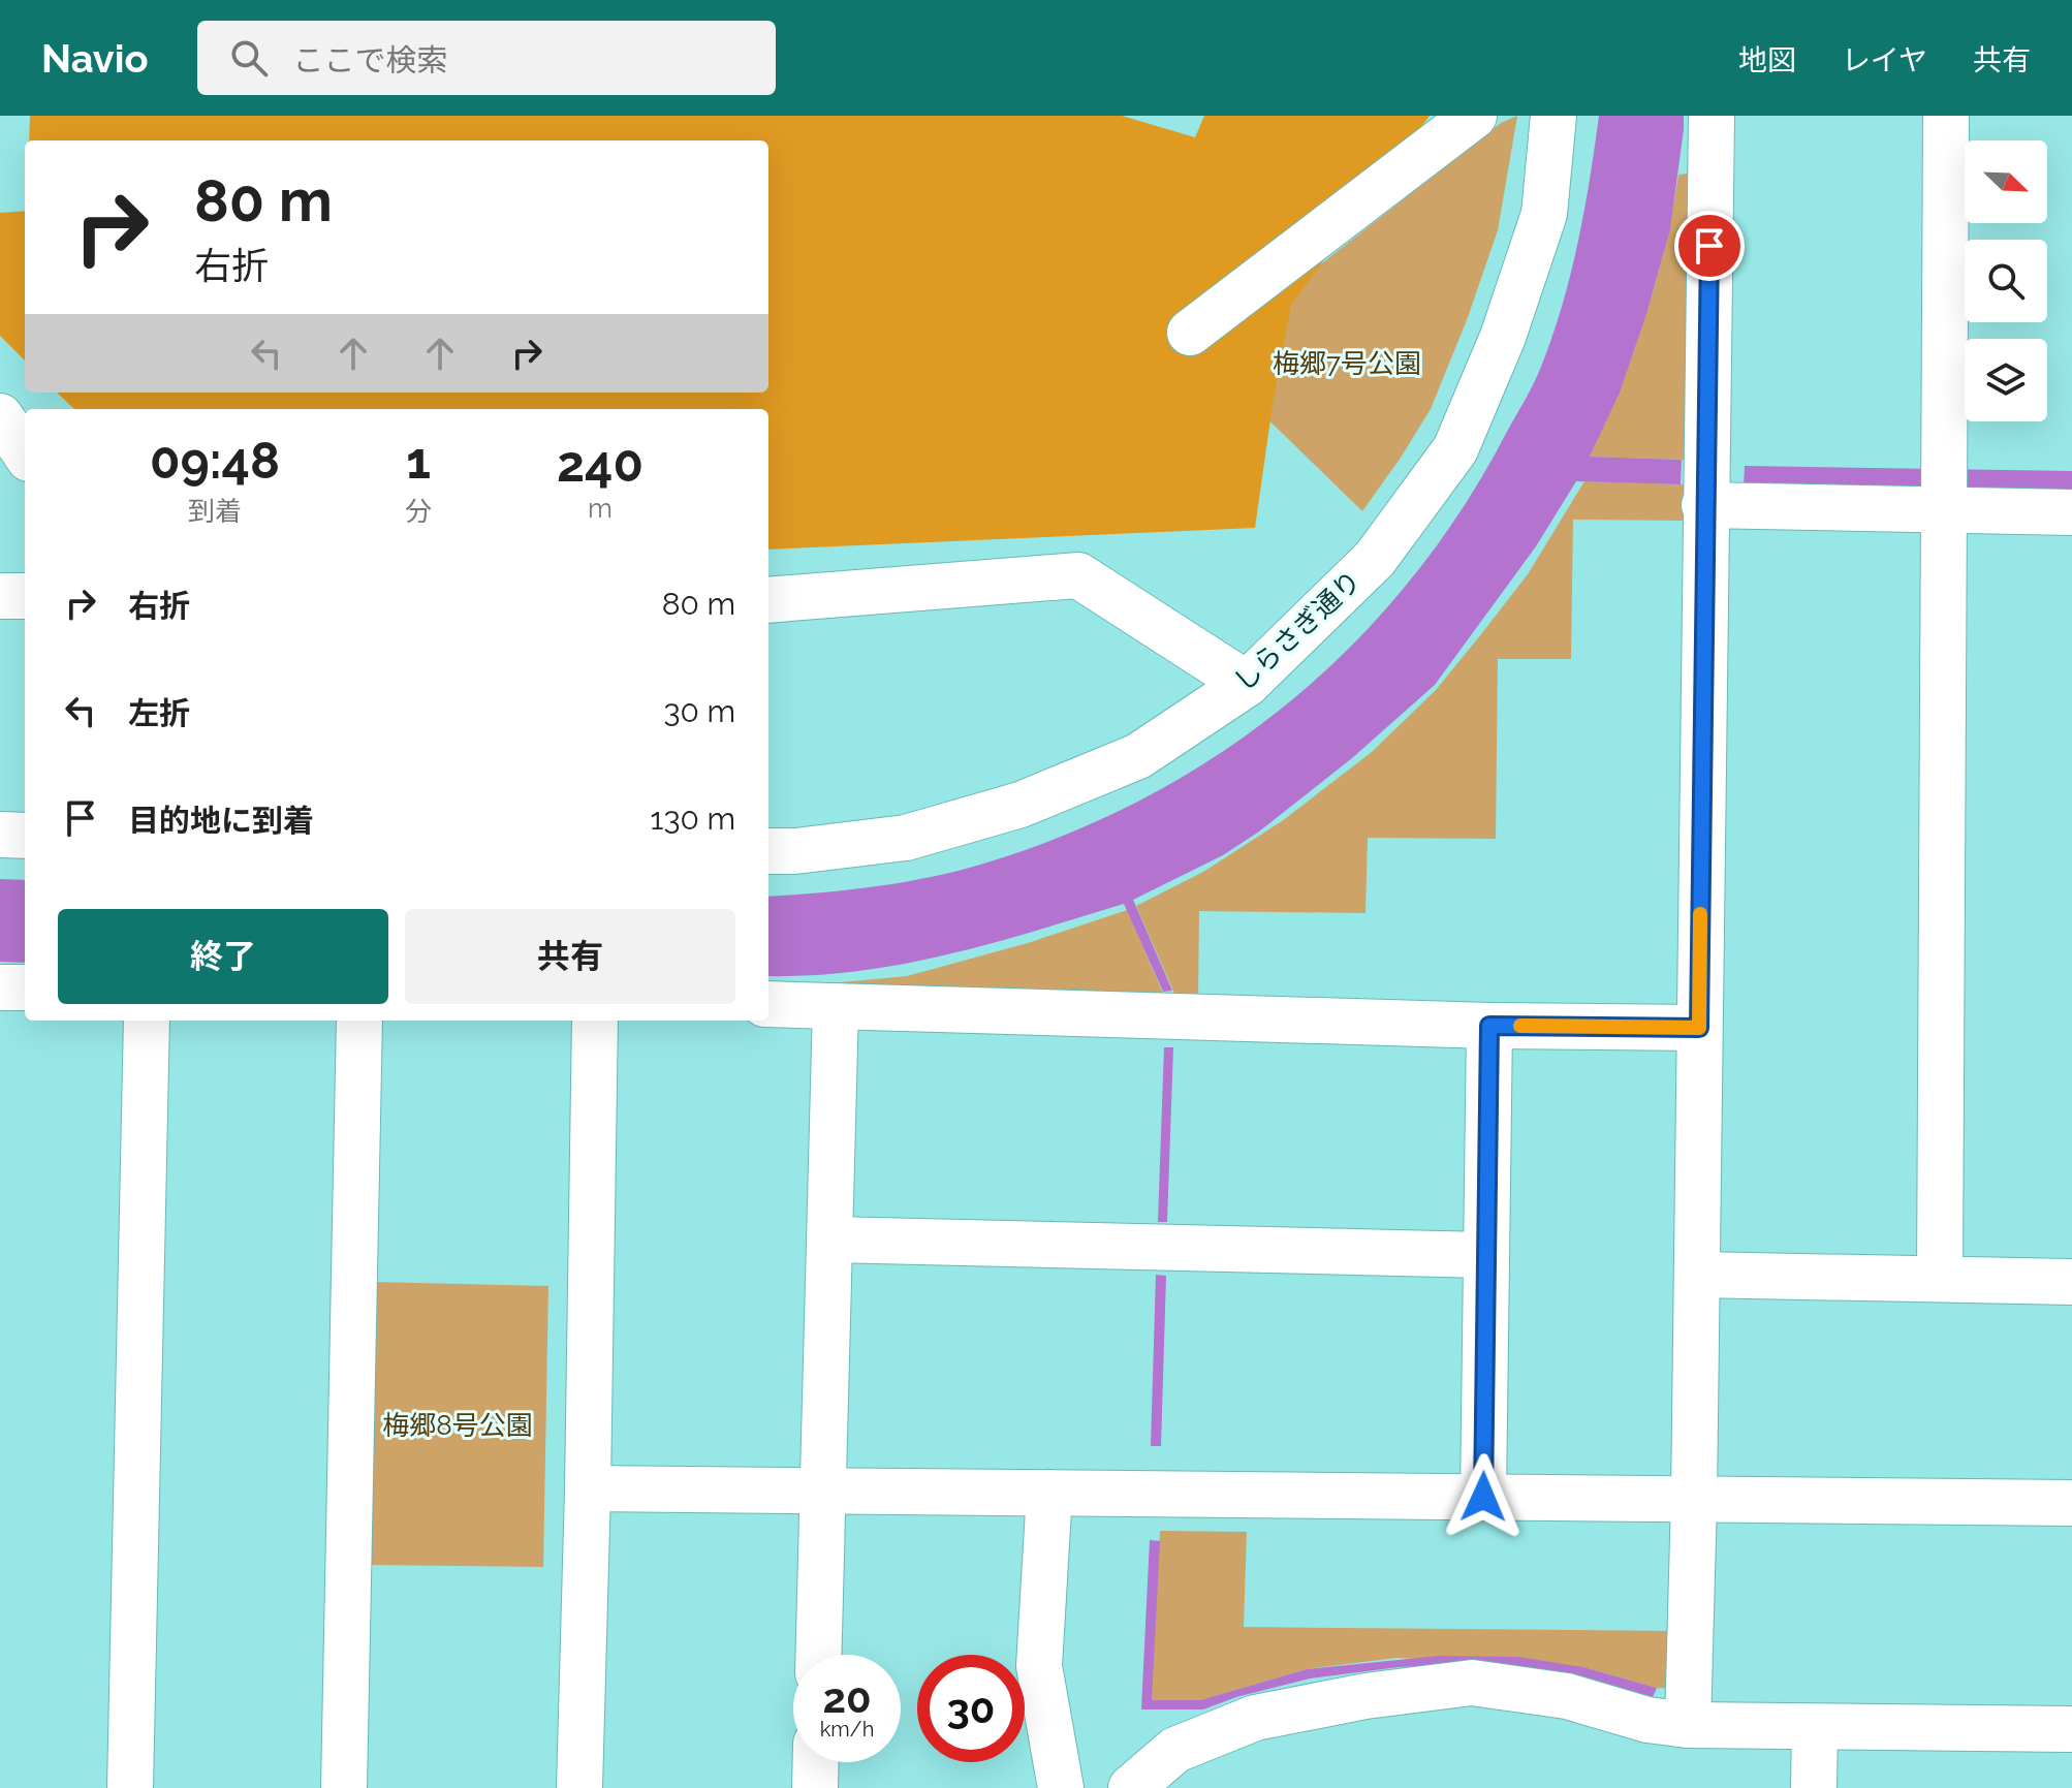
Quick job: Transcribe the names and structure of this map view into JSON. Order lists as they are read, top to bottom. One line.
{"streets":{"street":["しらさぎ通り"]},"parks":["梅郷7号公園","梅郷8号公園"],"north":"bottom right","page":{"header":"Navio","search":"ここで検索","nav":["地図","レイヤ","共有"],"turn":["80 m","右折"],"eta":["09:48","到着","1","分","240","m"],"list":[{"name":"右折","value":"80 m"},{"name":"左折","value":"30 m"},{"name":"目的地に到着","value":"130 m"}],"buttons":["終了","共有"],"speed":"20 km/h","limit":"30"}}
